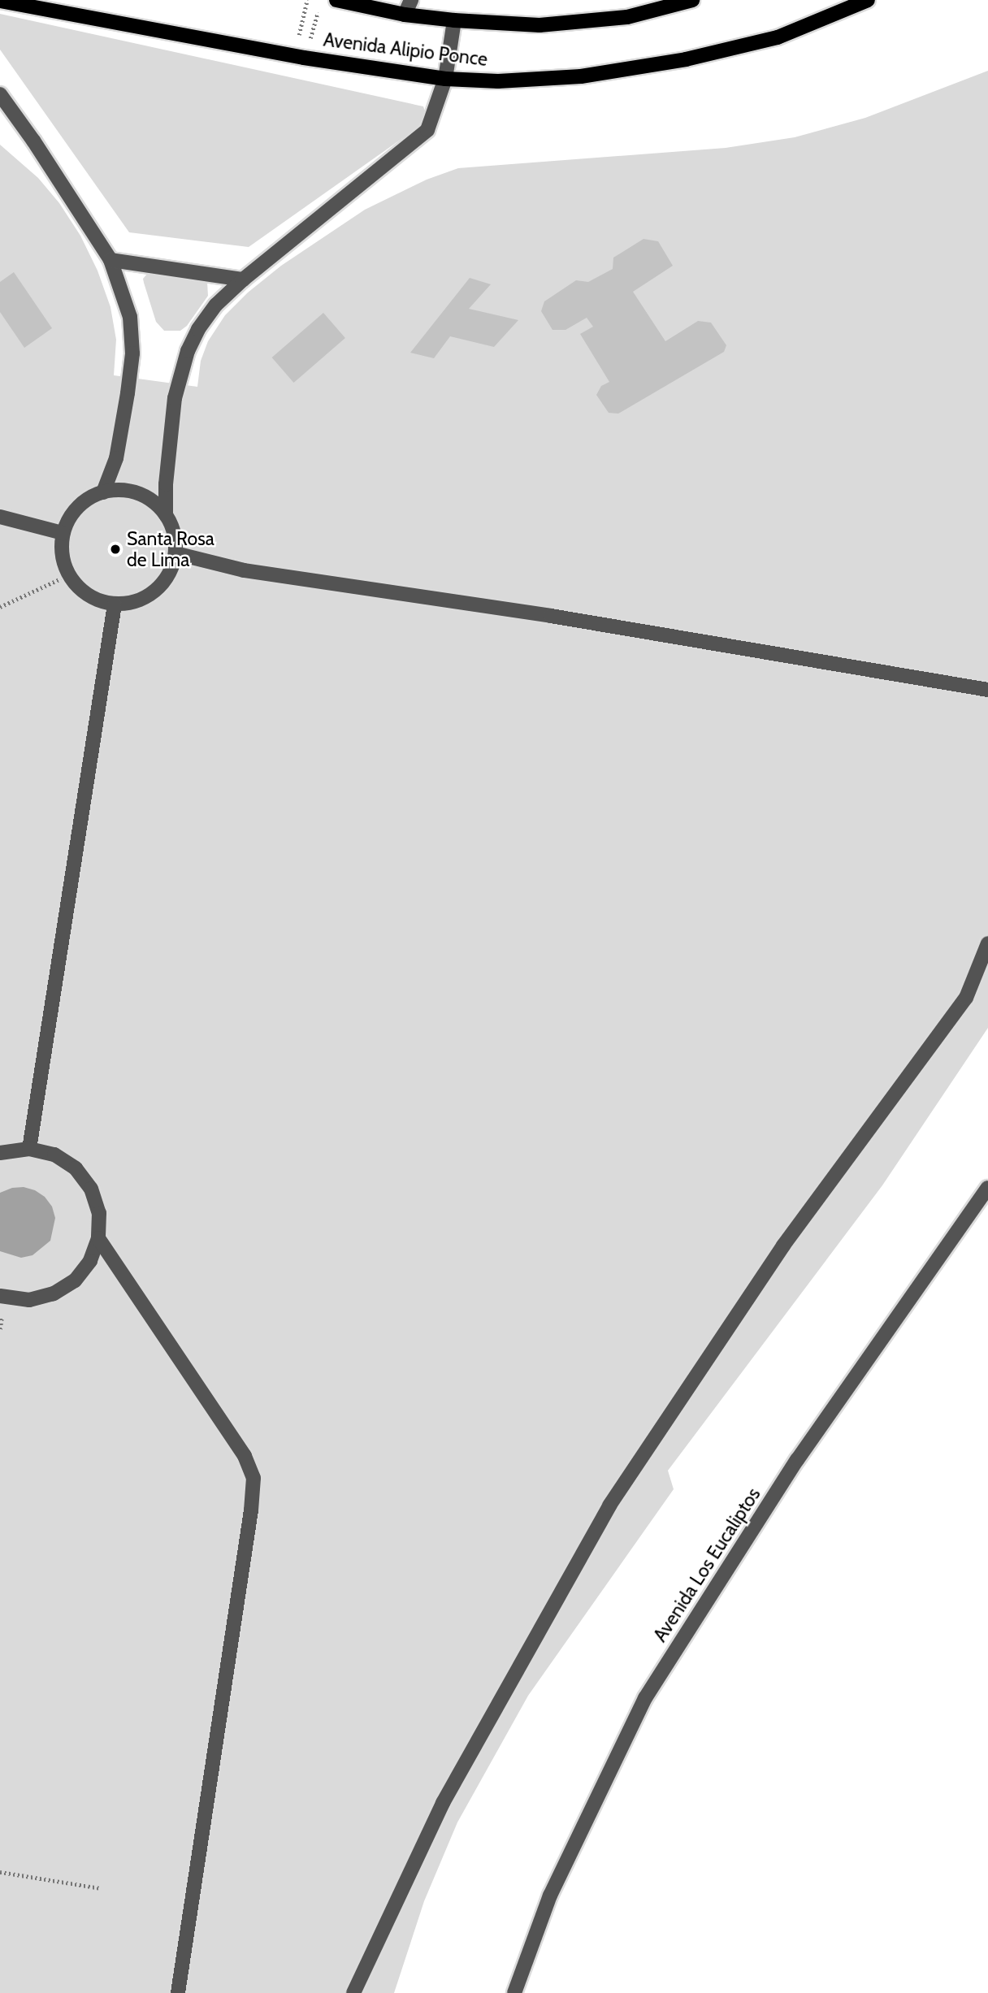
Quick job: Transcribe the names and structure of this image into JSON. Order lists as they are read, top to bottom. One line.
{"streets":{"main road":["Avenida Alipio Ponce"],"street":["Avenida Los Eucaliptos"]},"places":["Santa Rosa de Lima"]}
